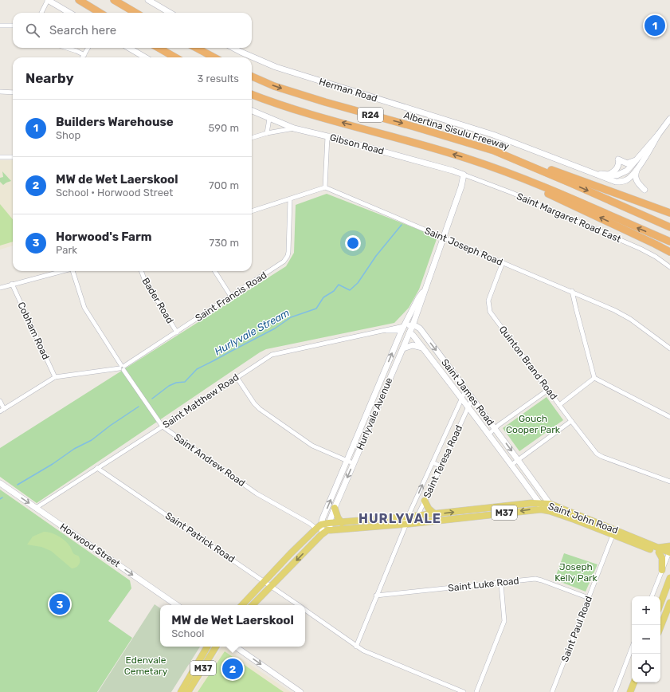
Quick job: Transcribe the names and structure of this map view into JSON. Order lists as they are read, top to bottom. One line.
{"streets":{"highway":["R24","Albertina Sisulu Freeway"],"main road":["Hurlyvale Avenue","M37","Saint John Road"],"street":["Herman Road","Gibson Road","Saint Margaret Road East","Saint Joseph Road","Saint Francis Road","Bader Road","Cobham Road","Quinton Brand Road","Saint James Road","Saint Matthew Road","Saint Andrew Road","Saint Teresa Road","Saint Patrick Road","Horwood Street","Saint Luke Road","Saint Paul Road"]},"crossings":[["Gibson Road","Saint Margaret Road East"],["Gibson Road","Hurlyvale Avenue"],["Saint Margaret Road East","Hurlyvale Avenue"],["Saint Joseph Road","Quinton Brand Road"],["Saint Joseph Road","Hurlyvale Avenue"],["Saint Francis Road","Bader Road"],["Saint Francis Road","Saint Andrew Road"],["Saint James Road","Saint Matthew Road"],["Saint James Road","Hurlyvale Avenue"],["Saint James Road","Saint Teresa Road"],["Saint James Road","Saint John Road"],["Saint Matthew Road","Hurlyvale Avenue"],["Saint Matthew Road","Saint Andrew Road"],["Saint Matthew Road","Saint Patrick Road"],["Saint Matthew Road","Horwood Street"],["Hurlyvale Avenue","Saint Andrew Road"],["Hurlyvale Avenue","M37"],["Hurlyvale Avenue","Saint John Road"],["Hurlyvale Avenue","Saint Patrick Road"],["Saint Andrew Road","Saint John Road"],["Saint Teresa Road","Saint John Road"],["Saint Teresa Road","Saint Patrick Road"],["Saint Teresa Road","Saint Luke Road"],["M37","Saint John Road"],["M37","Saint Patrick Road"],["Saint John Road","Saint Paul Road"],["Saint Luke Road","Saint Paul Road"]],"one_way":["Horwood Street"],"districts":["HURLYVALE"],"water":["Hurlyvale Stream"],"parks":["Gouch Cooper Park","Joseph Kelly Park","Edenvale Cemetary"],"page":{"search":"Search here","pins":["1","3","2"],"heading":["Nearby","3 results"],"list":[{"mark":"1","name":"Builders Warehouse","note":"Shop","value":"590 m"},{"mark":"2","name":"MW de Wet Laerskool","note":"School · Horwood Street","value":"700 m"},{"mark":"3","name":"Horwood's Farm","note":"Park","value":"730 m"}],"map_buttons":["+","−"],"popup":["MW de Wet Laerskool","School"]}}
